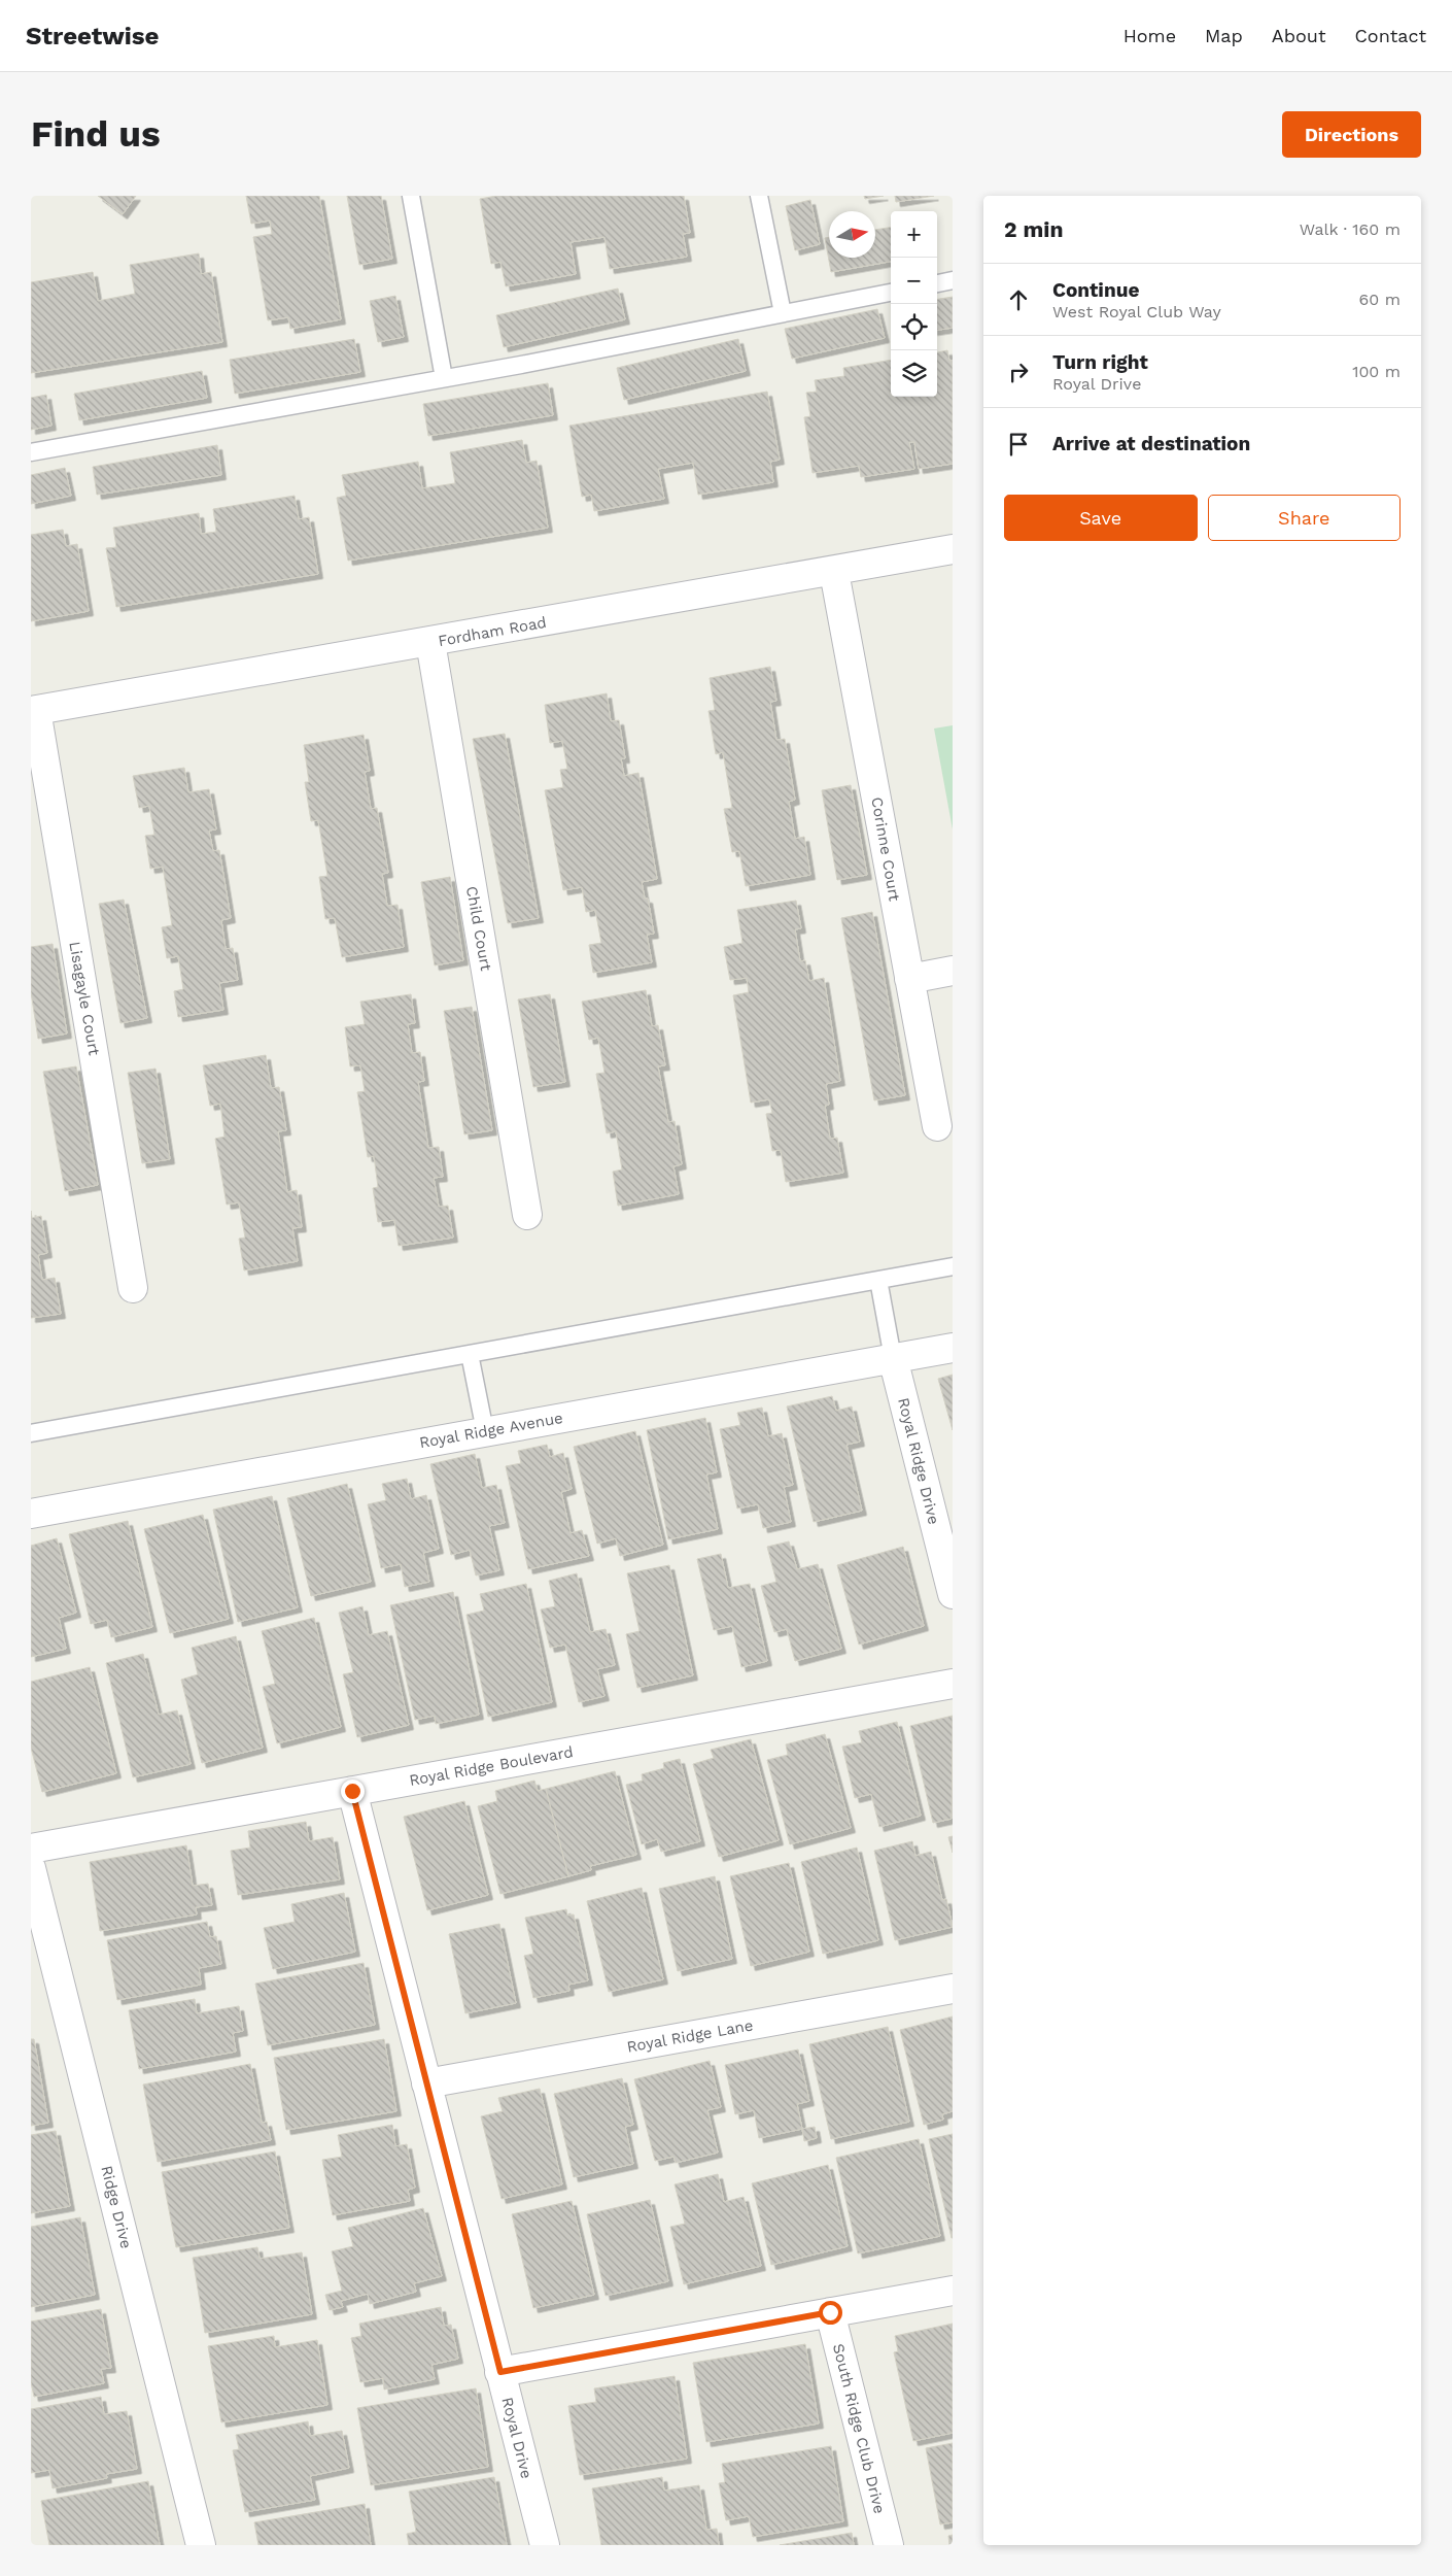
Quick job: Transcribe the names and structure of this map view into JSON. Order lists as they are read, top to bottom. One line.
{"streets":{"street":["Fordham Road","Corinne Court","Child Court","Lisagayle Court","Royal Ridge Avenue","Royal Ridge Drive","Royal Ridge Boulevard","Royal Ridge Lane","Ridge Drive","South Ridge Club Drive","Royal Drive"]},"crossings":[["Fordham Road","Corinne Court"],["Fordham Road","Child Court"],["Fordham Road","Lisagayle Court"],["Royal Ridge Avenue","Royal Ridge Drive"],["Royal Ridge Boulevard","Royal Drive"],["Royal Ridge Lane","Royal Drive"]],"north":"right","page":{"header":"Streetwise","nav":["Home","Map","About","Contact"],"buttons":["Directions",["Save","Share"]],"title":"Find us","heading":["2 min","Walk · 160 m"],"map_buttons":["+","−"],"list":[["Continue","West Royal Club Way","60 m"],["Turn right","Royal Drive","100 m"],"Arrive at destination"]}}
